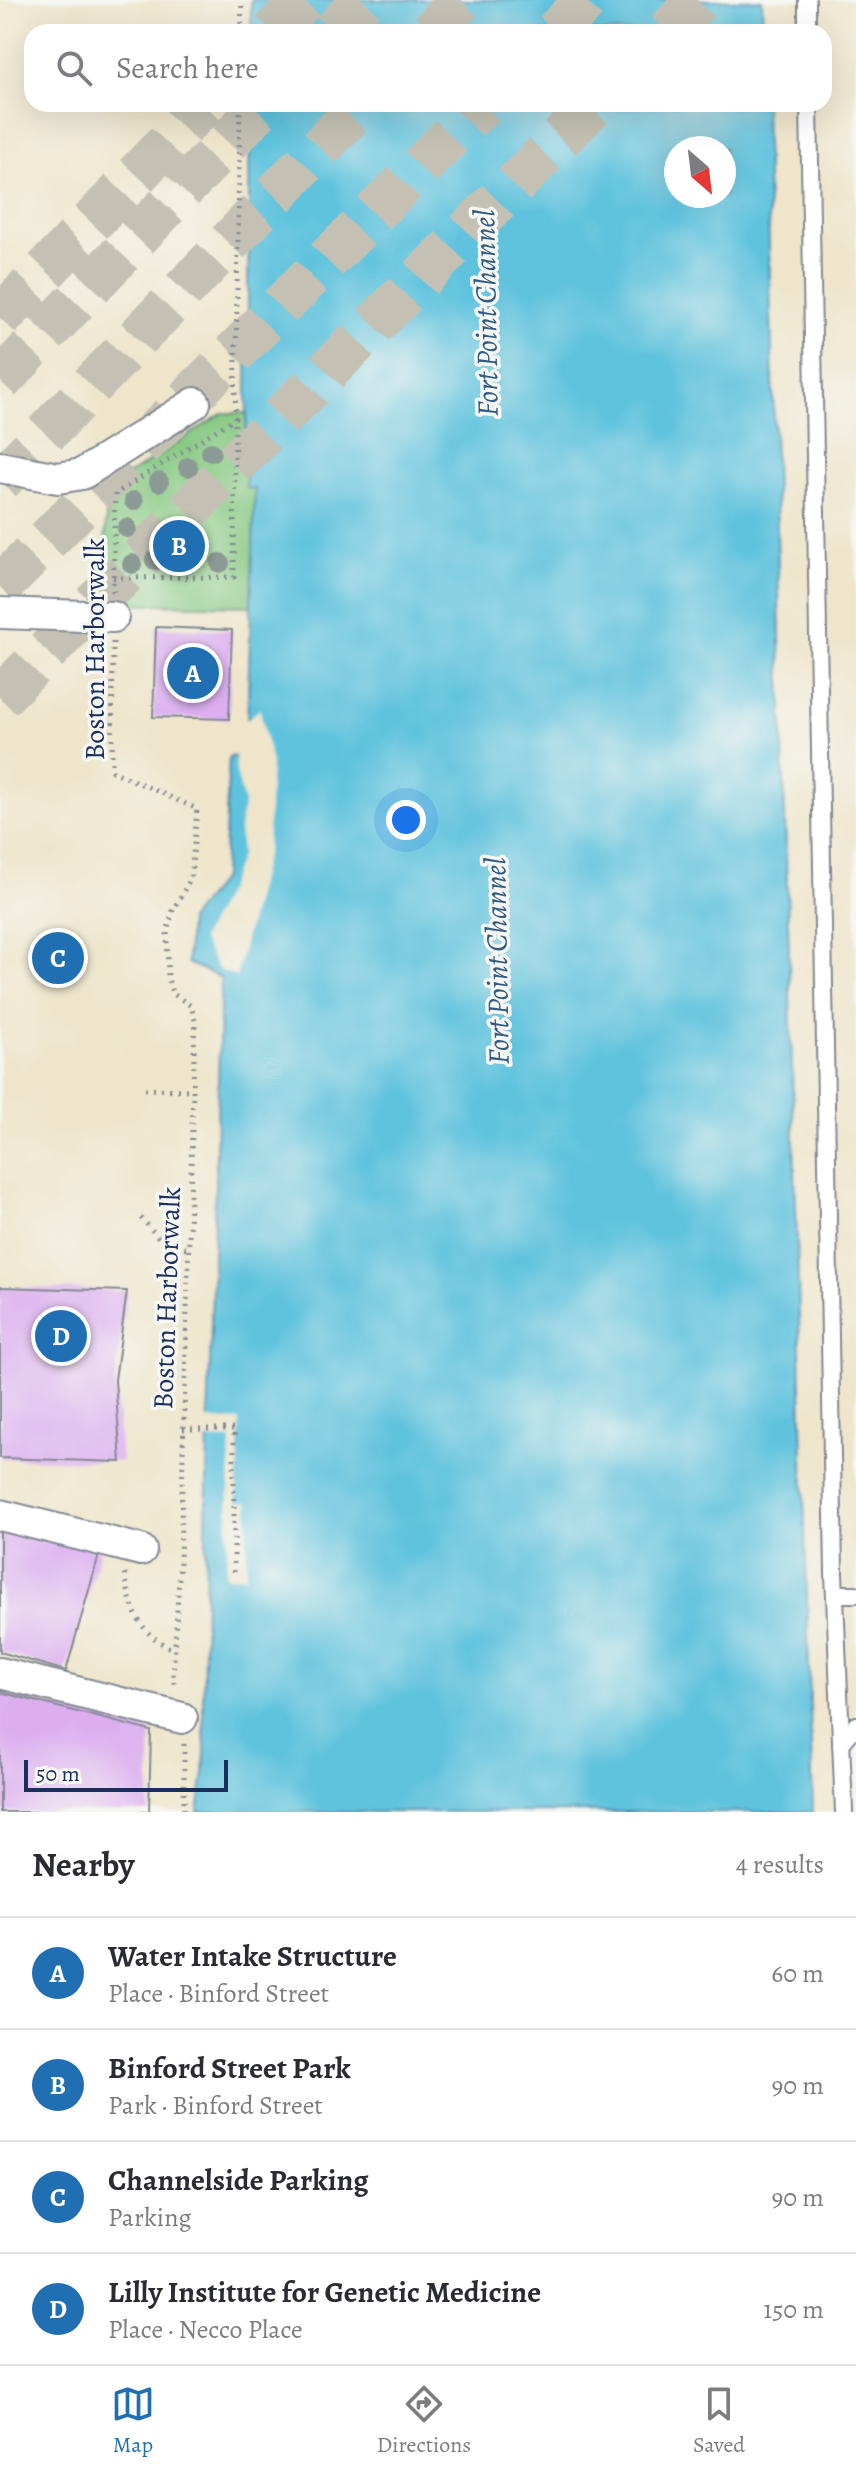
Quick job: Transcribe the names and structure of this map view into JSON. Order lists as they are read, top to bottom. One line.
{"streets":{"path":["Boston Harborwalk"]},"water":["Fort Point Channel"],"scale_bar":"50 m","north":"bottom right","page":{"search":"Search here","pins":["B","A","C","D"],"scale":"50 m","heading":["Nearby","4 results"],"list":[{"mark":"A","name":"Water Intake Structure","note":"Place · Binford Street","value":"60 m"},{"mark":"B","name":"Binford Street Park","note":"Park · Binford Street","value":"90 m"},{"mark":"C","name":"Channelside Parking","note":"Parking","value":"90 m"},{"mark":"D","name":"Lilly Institute for Genetic Medicine","note":"Place · Necco Place","value":"150 m"}],"nav":["Map","Directions","Saved"]}}
